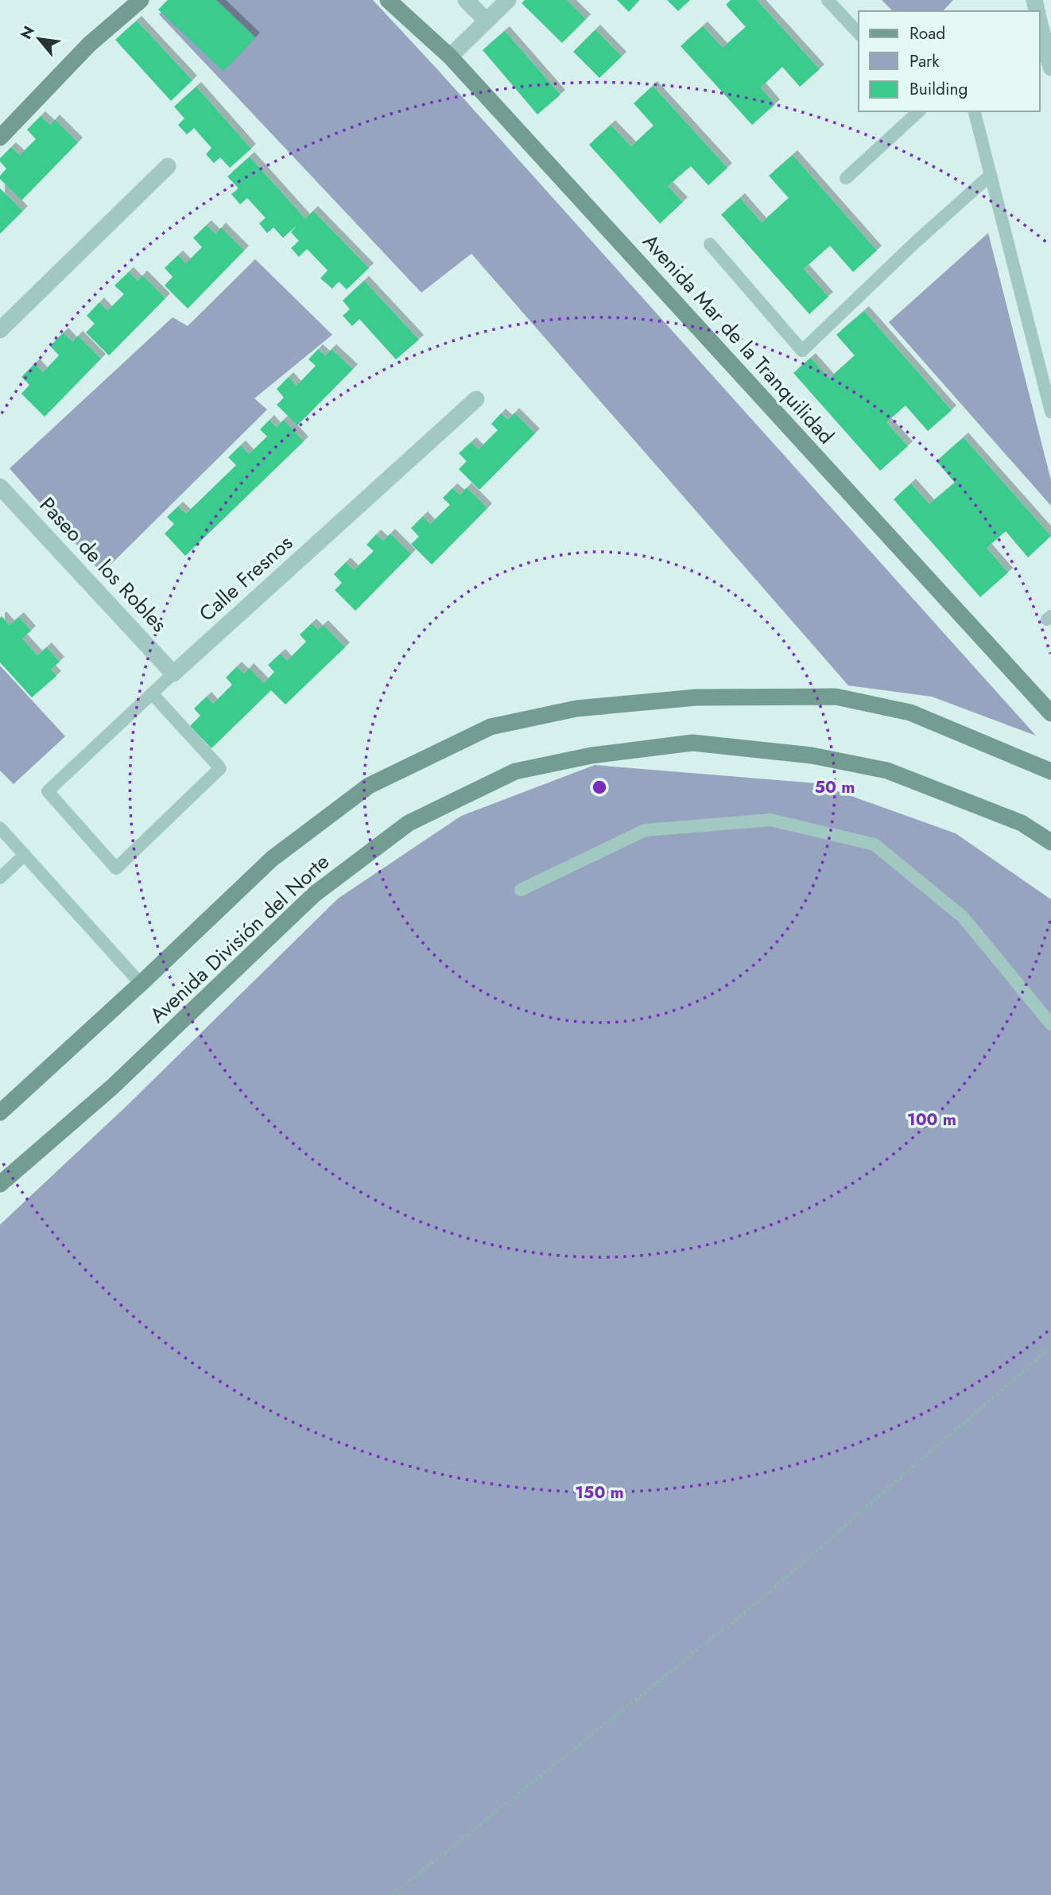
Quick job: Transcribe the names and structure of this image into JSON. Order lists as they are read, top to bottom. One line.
{"streets":{"main road":["Avenida Mar de la Tranquilidad","Avenida División del Norte"],"street":["Paseo de los Robles","Calle Fresnos"]},"crossings":[["Paseo de los Robles","Calle Fresnos"]],"legend":["Road","Park","Building"],"north":"top left","rings":["50 m","100 m","150 m"]}
